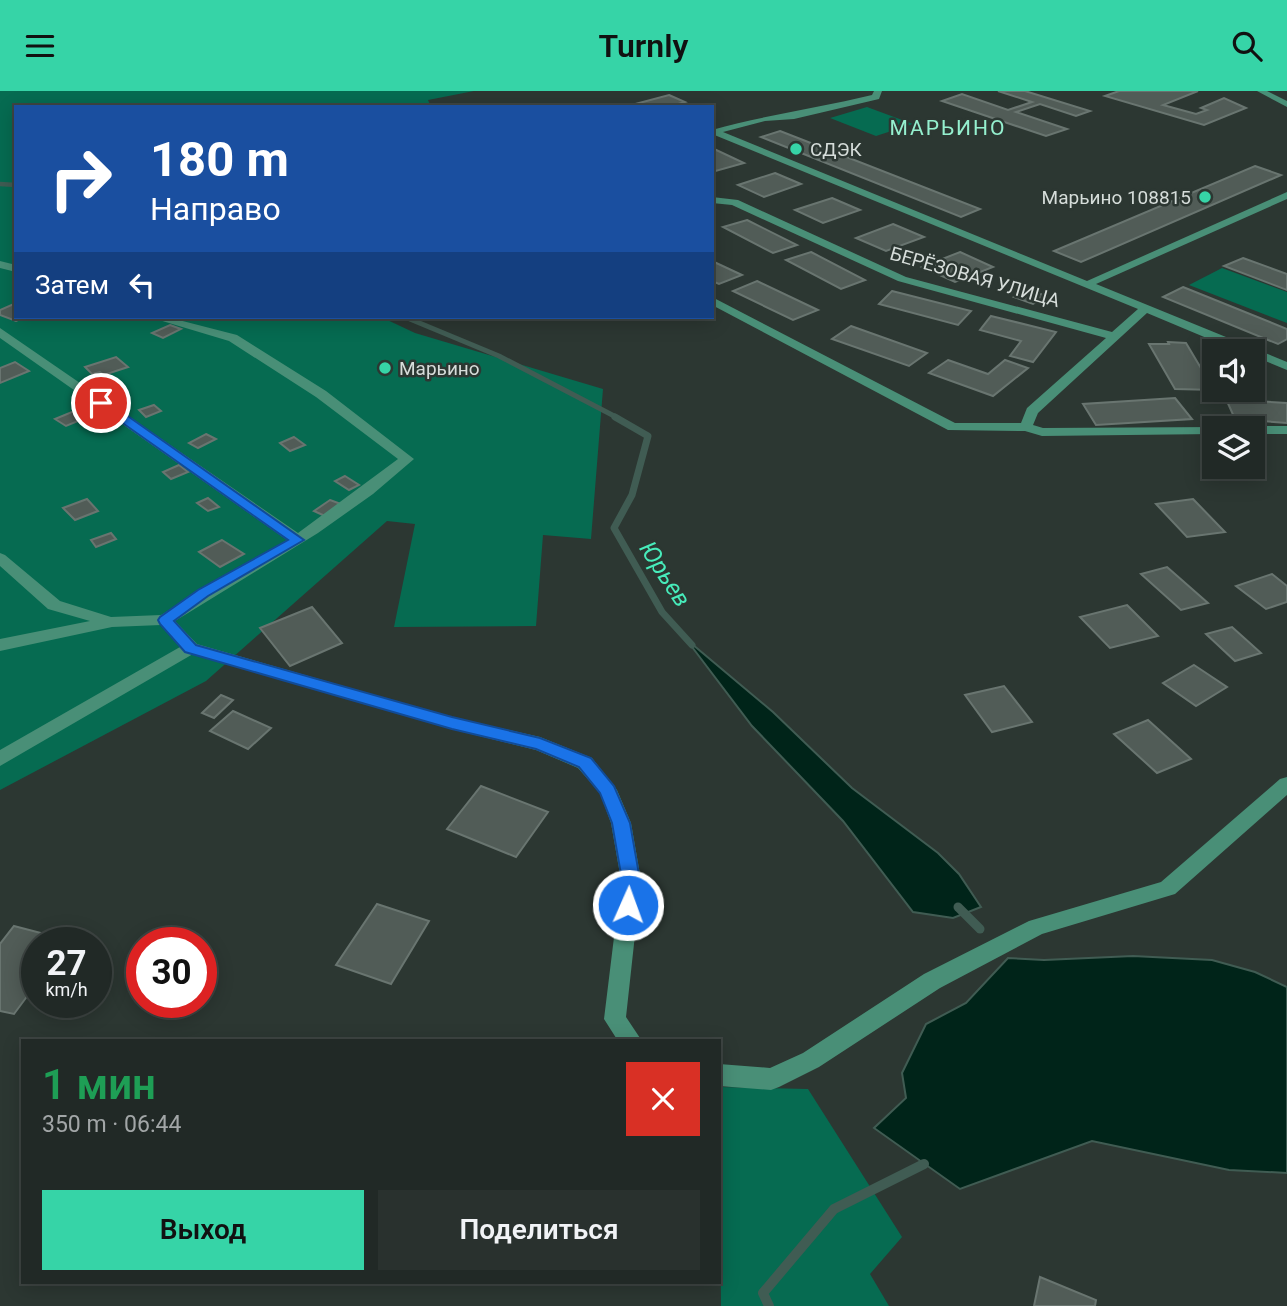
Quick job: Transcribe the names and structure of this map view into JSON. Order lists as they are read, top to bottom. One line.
{"streets":{"street":["БЕРЁЗОВАЯ УЛИЦА"]},"districts":["МАРЬИНО"],"water":["Юрьев"],"places":["СДЭК","Марьино 108815","Марьино"],"page":{"header":"Turnly","turn":["180 m","Направо"],"then":"Затем","speed":"27 km/h","limit":"30","heading":["1 мин","350 m · 06:44"],"buttons":["Выход","Поделиться"]}}
